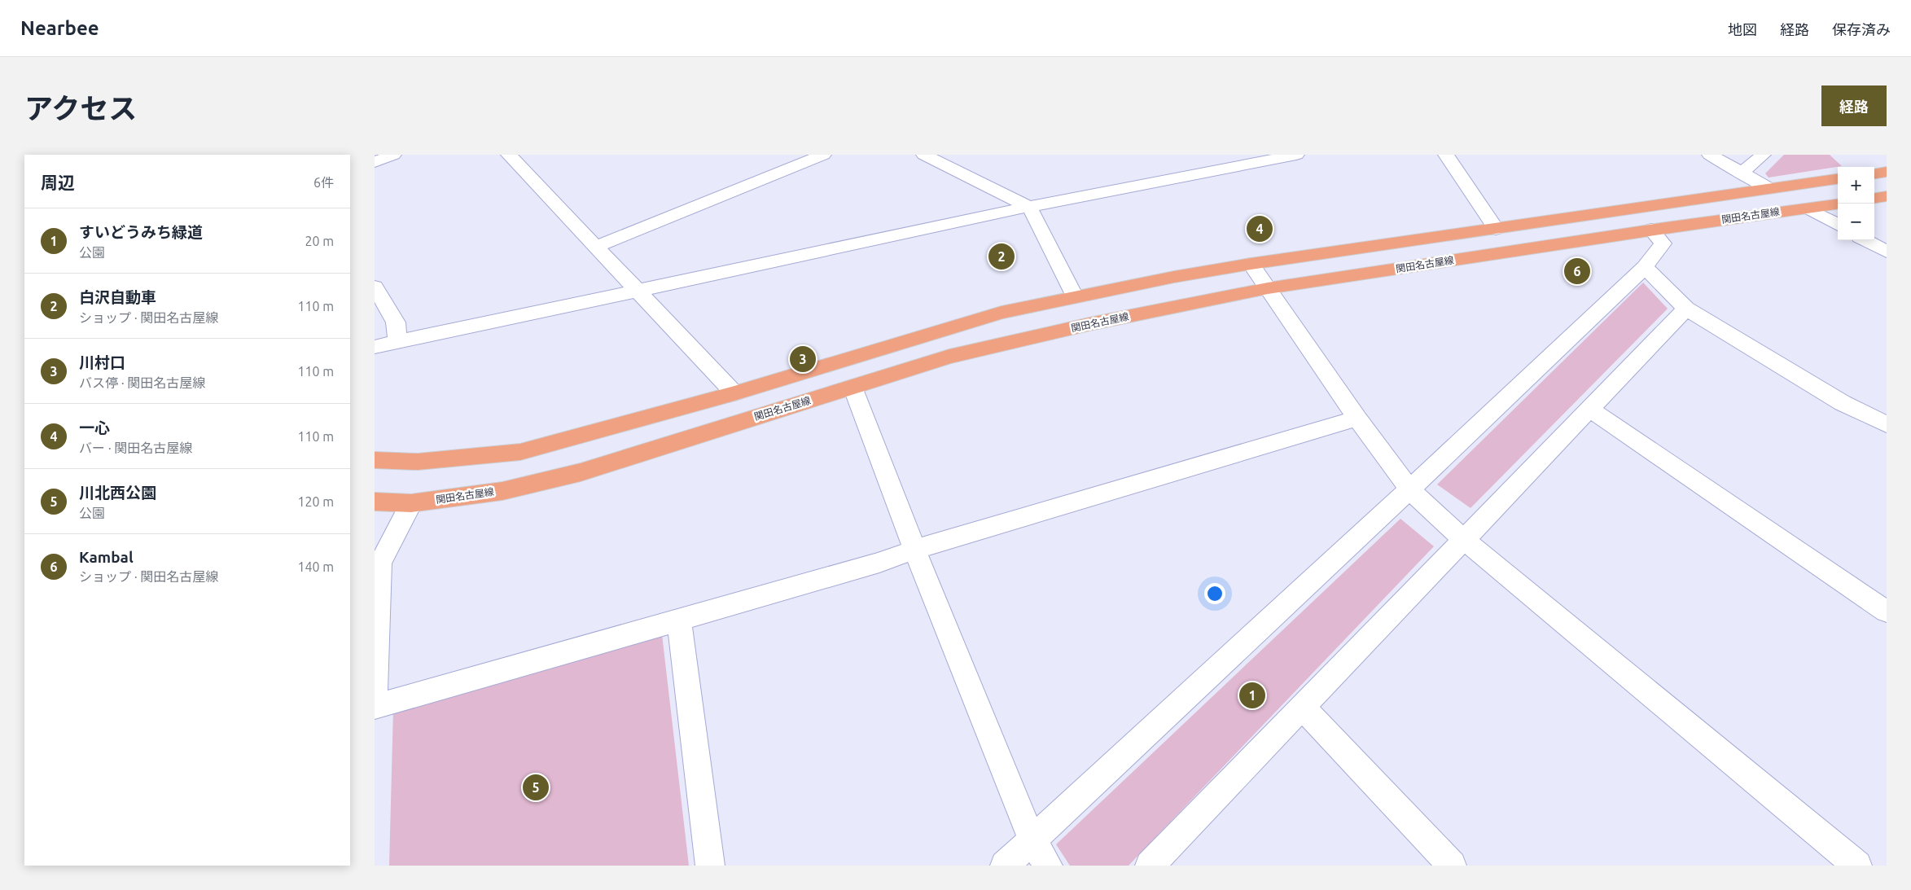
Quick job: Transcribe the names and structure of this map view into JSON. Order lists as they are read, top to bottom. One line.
{"streets":{"main road":["関田名古屋線"]},"page":{"header":"Nearbee","nav":["地図","経路","保存済み"],"title":"アクセス","buttons":"経路","heading":["周辺","6件"],"map_buttons":["+","−"],"list":[{"mark":"1","name":"すいどうみち緑道","note":"公園","value":"20 m"},{"mark":"2","name":"白沢自動車","note":"ショップ · 関田名古屋線","value":"110 m"},{"mark":"3","name":"川村口","note":"バス停 · 関田名古屋線","value":"110 m"},{"mark":"4","name":"一心","note":"バー · 関田名古屋線","value":"110 m"},{"mark":"5","name":"川北西公園","note":"公園","value":"120 m"},{"mark":"6","name":"Kambal","note":"ショップ · 関田名古屋線","value":"140 m"}],"pins":["4","2","6","3","1","5"]}}
